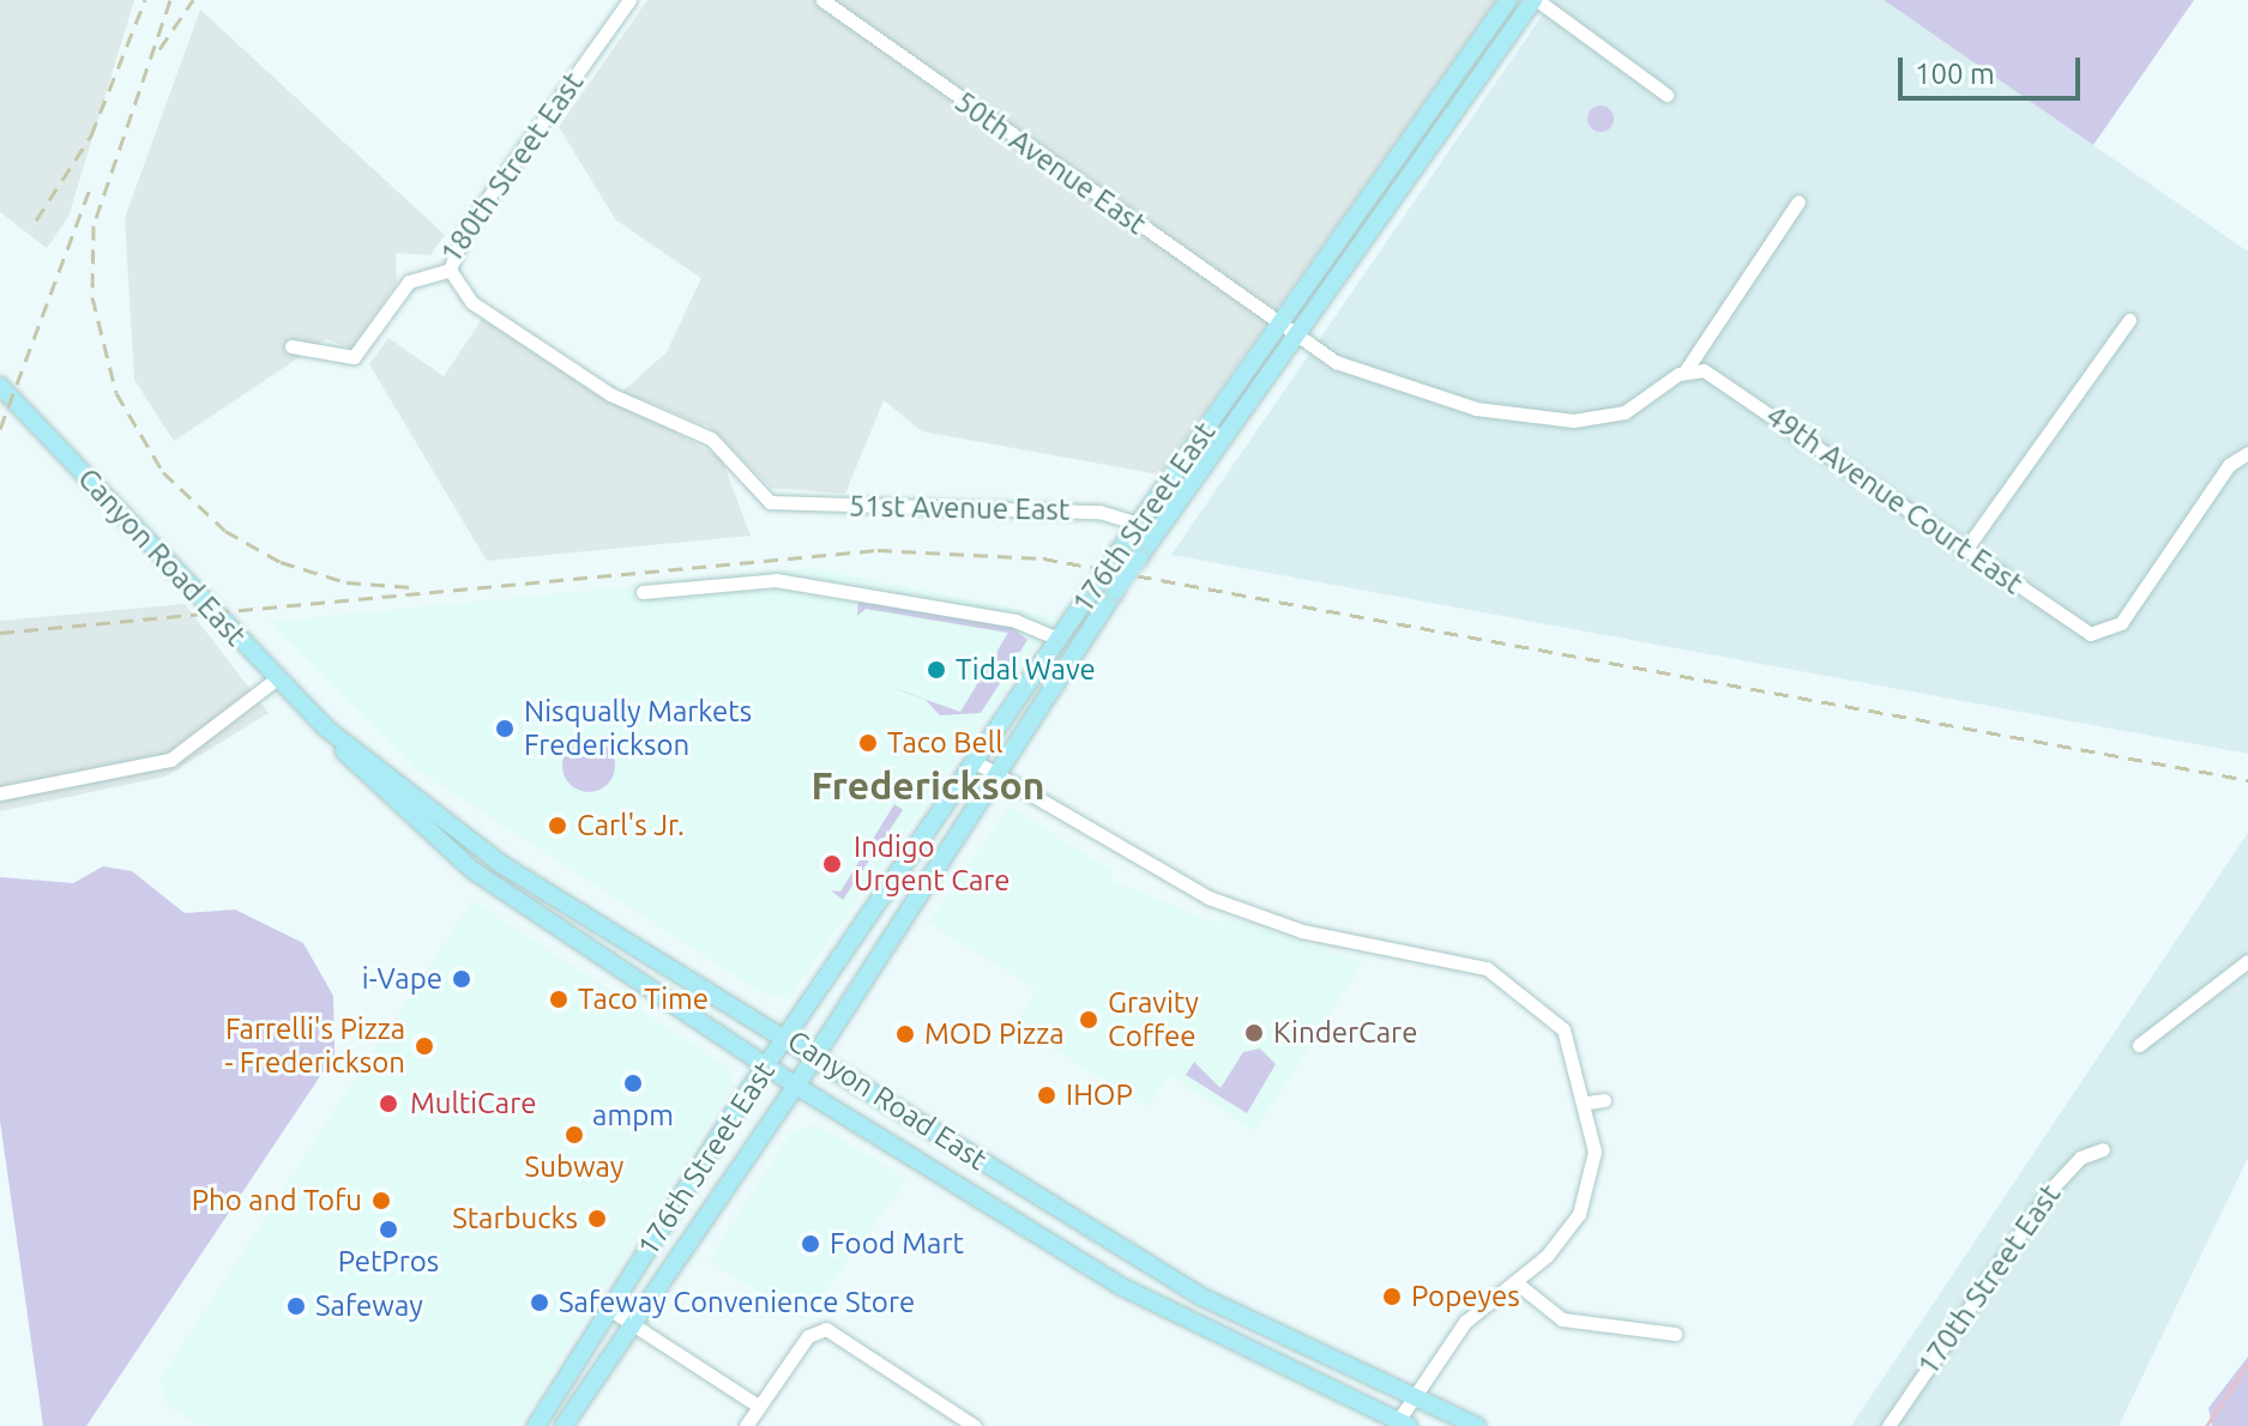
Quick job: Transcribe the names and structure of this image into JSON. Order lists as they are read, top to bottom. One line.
{"streets":{"main road":["176th Street East","Canyon Road East"],"street":["50th Avenue East","180th Street East","49th Avenue Court East","51st Avenue East","170th Street East"]},"crossings":[["50th Avenue East","49th Avenue Court East"],["50th Avenue East","176th Street East"],["180th Street East","51st Avenue East"],["51st Avenue East","176th Street East"],["176th Street East","Canyon Road East"]],"districts":["Frederickson"],"places":["Tidal Wave","Nisqually Markets Frederickson","Taco Bell","Carl's Jr.","Indigo Urgent Care","i-Vape","Taco Time","Gravity Coffee","KinderCare","MOD Pizza","Farrelli's Pizza - Frederickson","ampm","IHOP","MultiCare","Subway","Pho and Tofu","Starbucks","PetPros","Food Mart","Popeyes","Safeway Convenience Store","Safeway"],"scale_bar":"100 m"}
